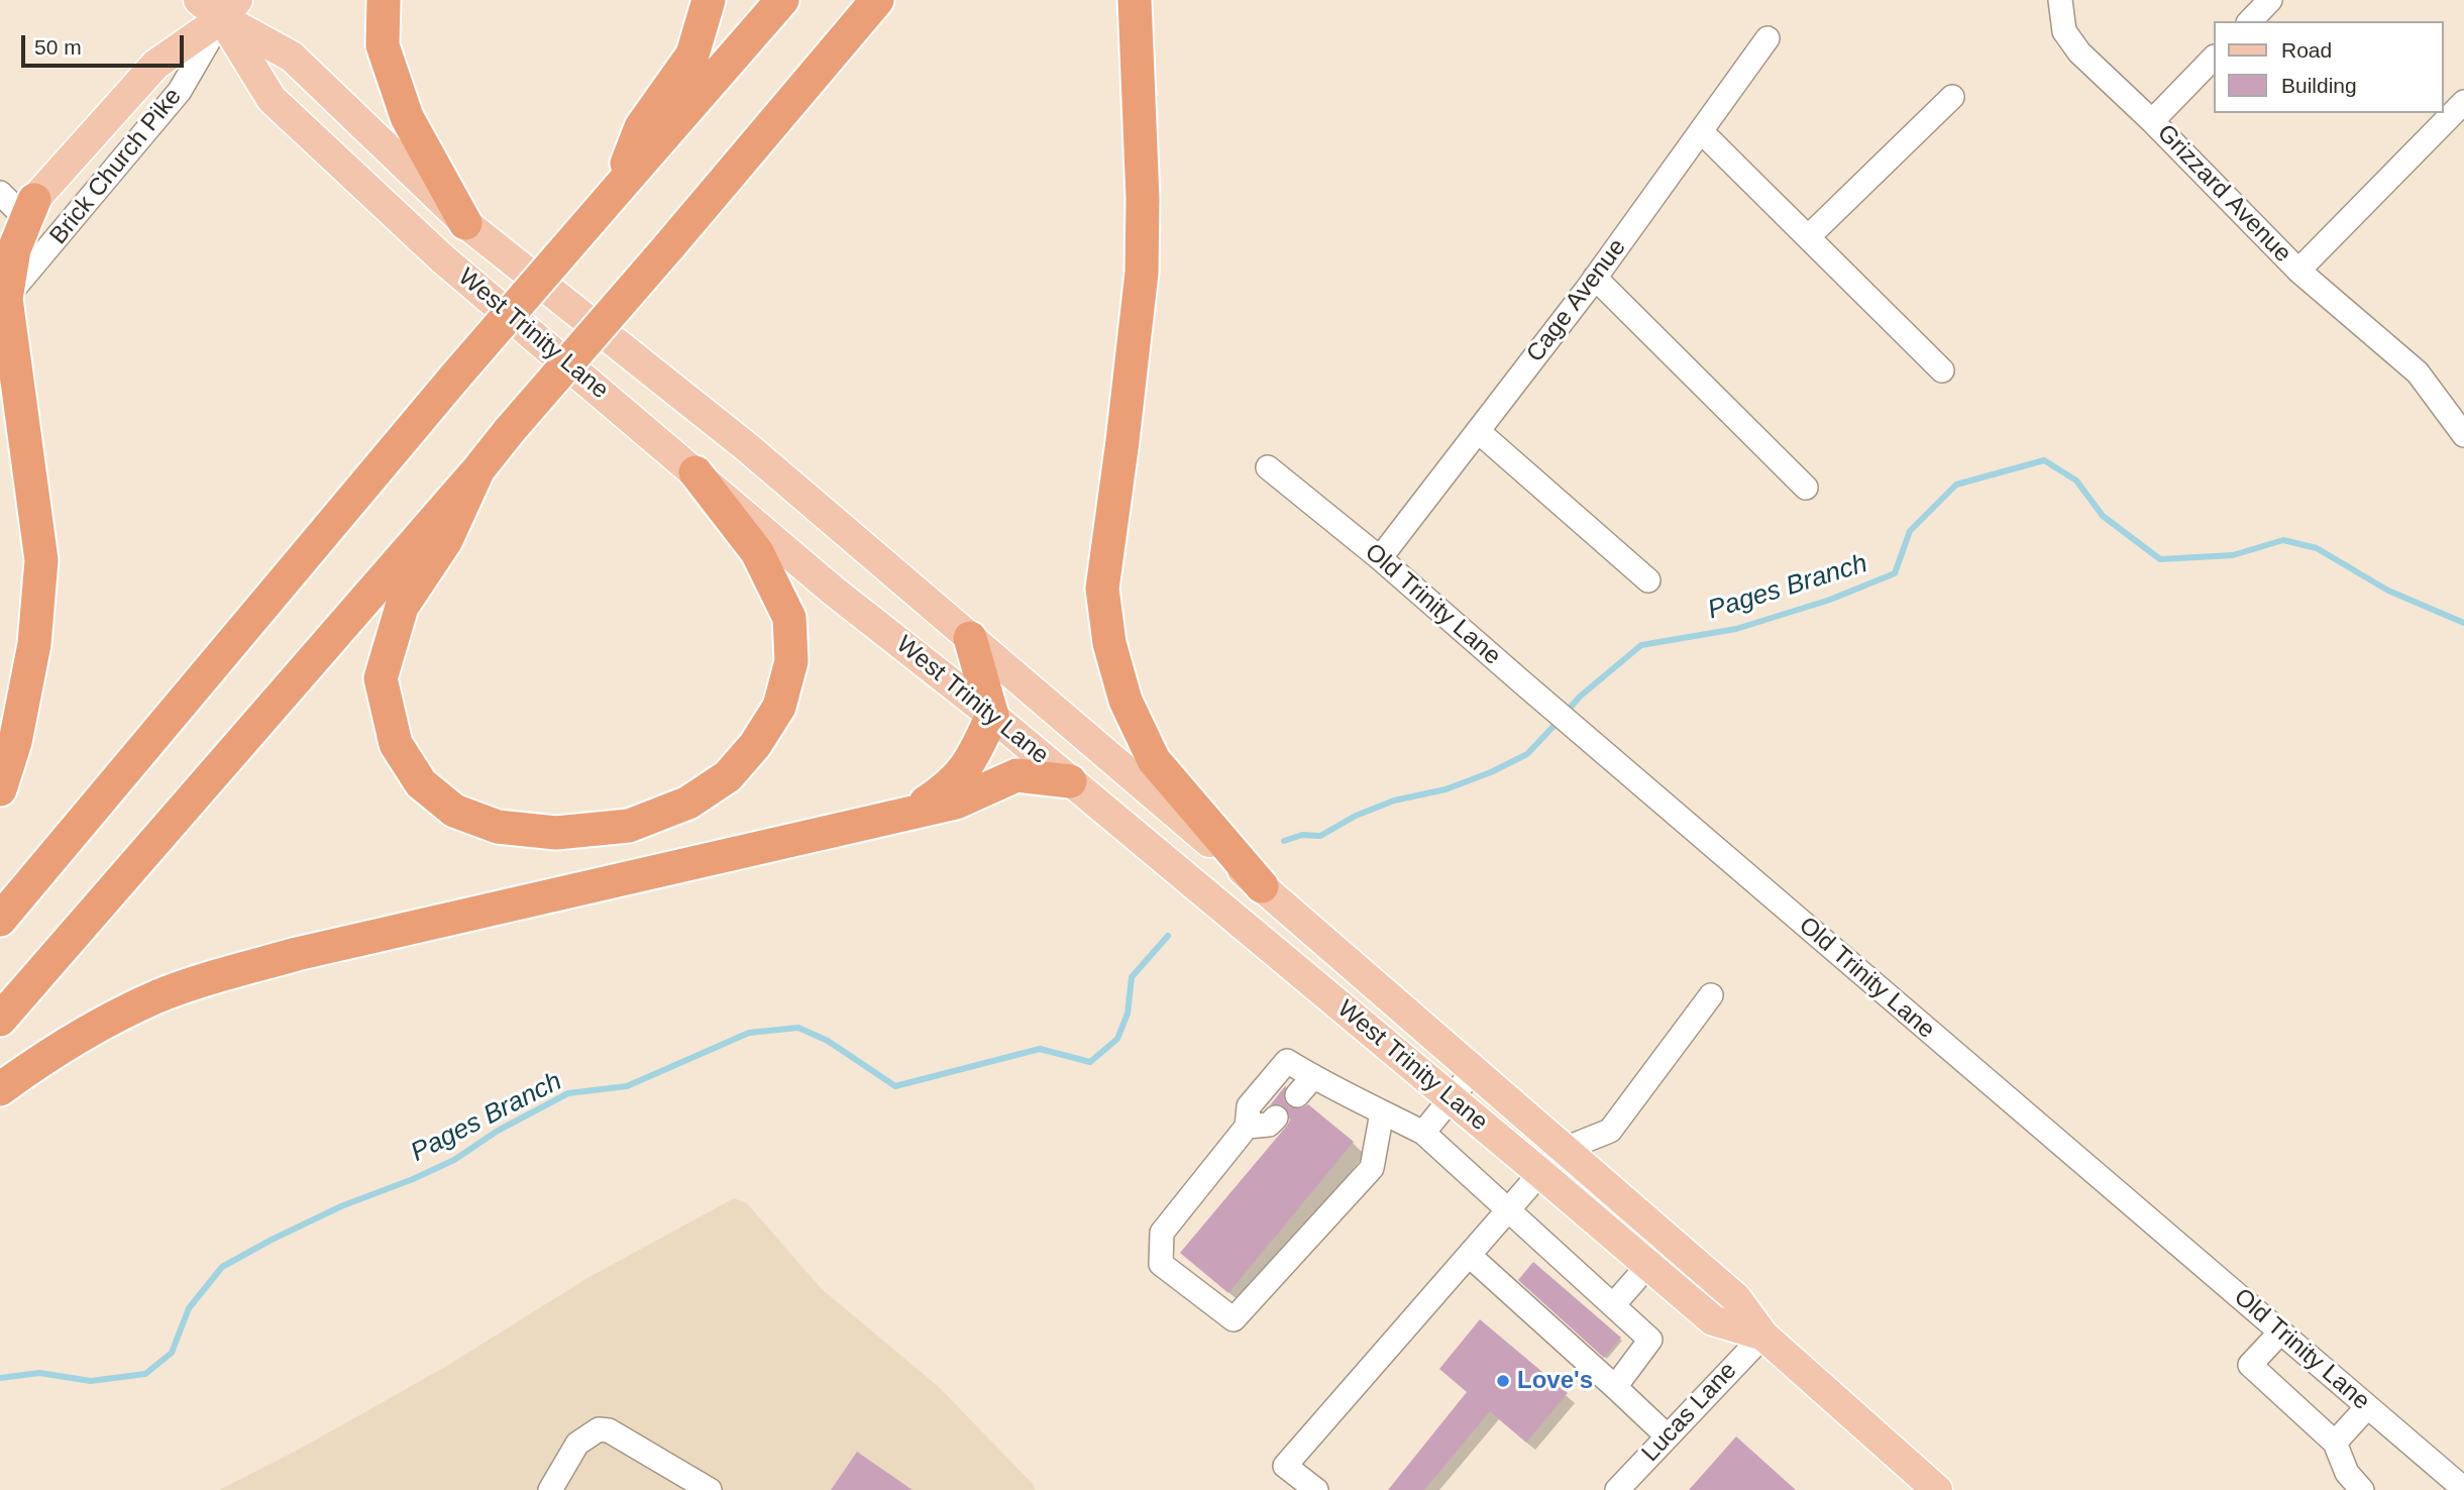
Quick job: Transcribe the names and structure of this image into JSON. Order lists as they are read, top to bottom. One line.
{"streets":{"main road":["Brick Church Pike","West Trinity Lane"],"street":["Grizzard Avenue","Cage Avenue","Old Trinity Lane","Lucas Lane"]},"crossings":[["Brick Church Pike","West Trinity Lane"],["Cage Avenue","Old Trinity Lane"],["West Trinity Lane","Lucas Lane"]],"water":["Pages Branch"],"places":["Love's"],"legend":["Road","Building"],"scale_bar":"50 m"}
